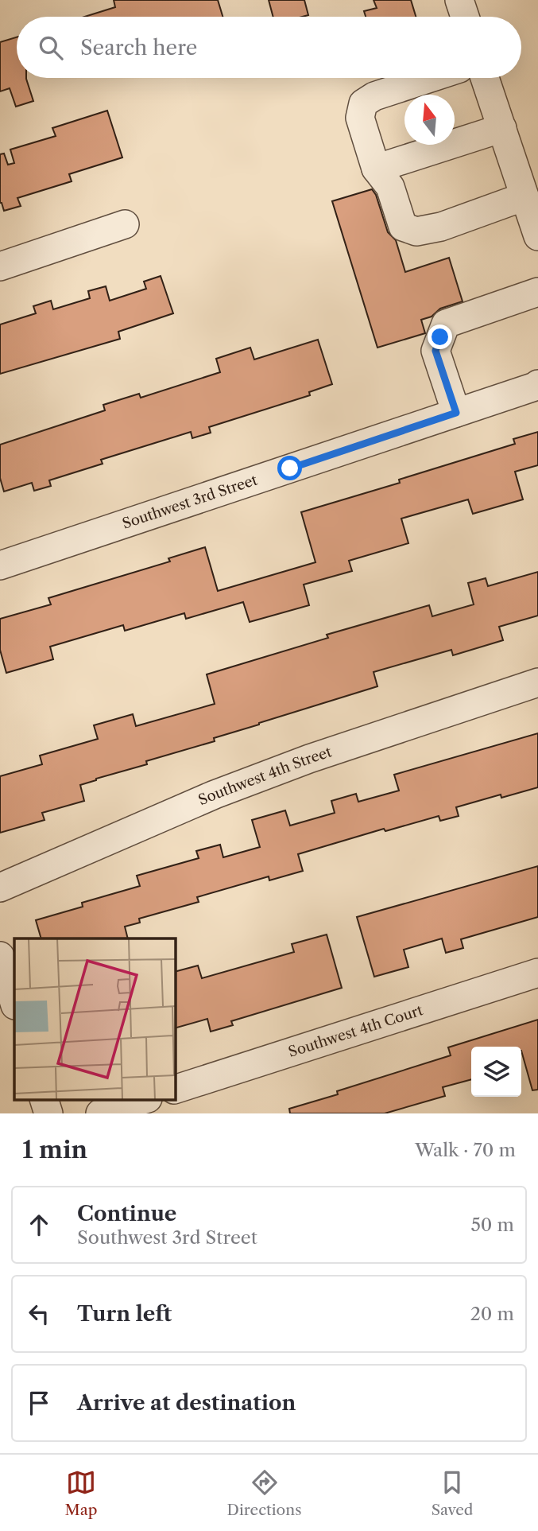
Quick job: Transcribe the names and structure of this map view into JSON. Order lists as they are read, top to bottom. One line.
{"streets":{"street":["Southwest 3rd Street","Southwest 4th Street","Southwest 4th Court"]},"north":"top","page":{"search":"Search here","heading":["1 min","Walk · 70 m"],"list":[["Continue","Southwest 3rd Street","50 m"],["Turn left","20 m"],"Arrive at destination"],"nav":["Map","Directions","Saved"]}}
